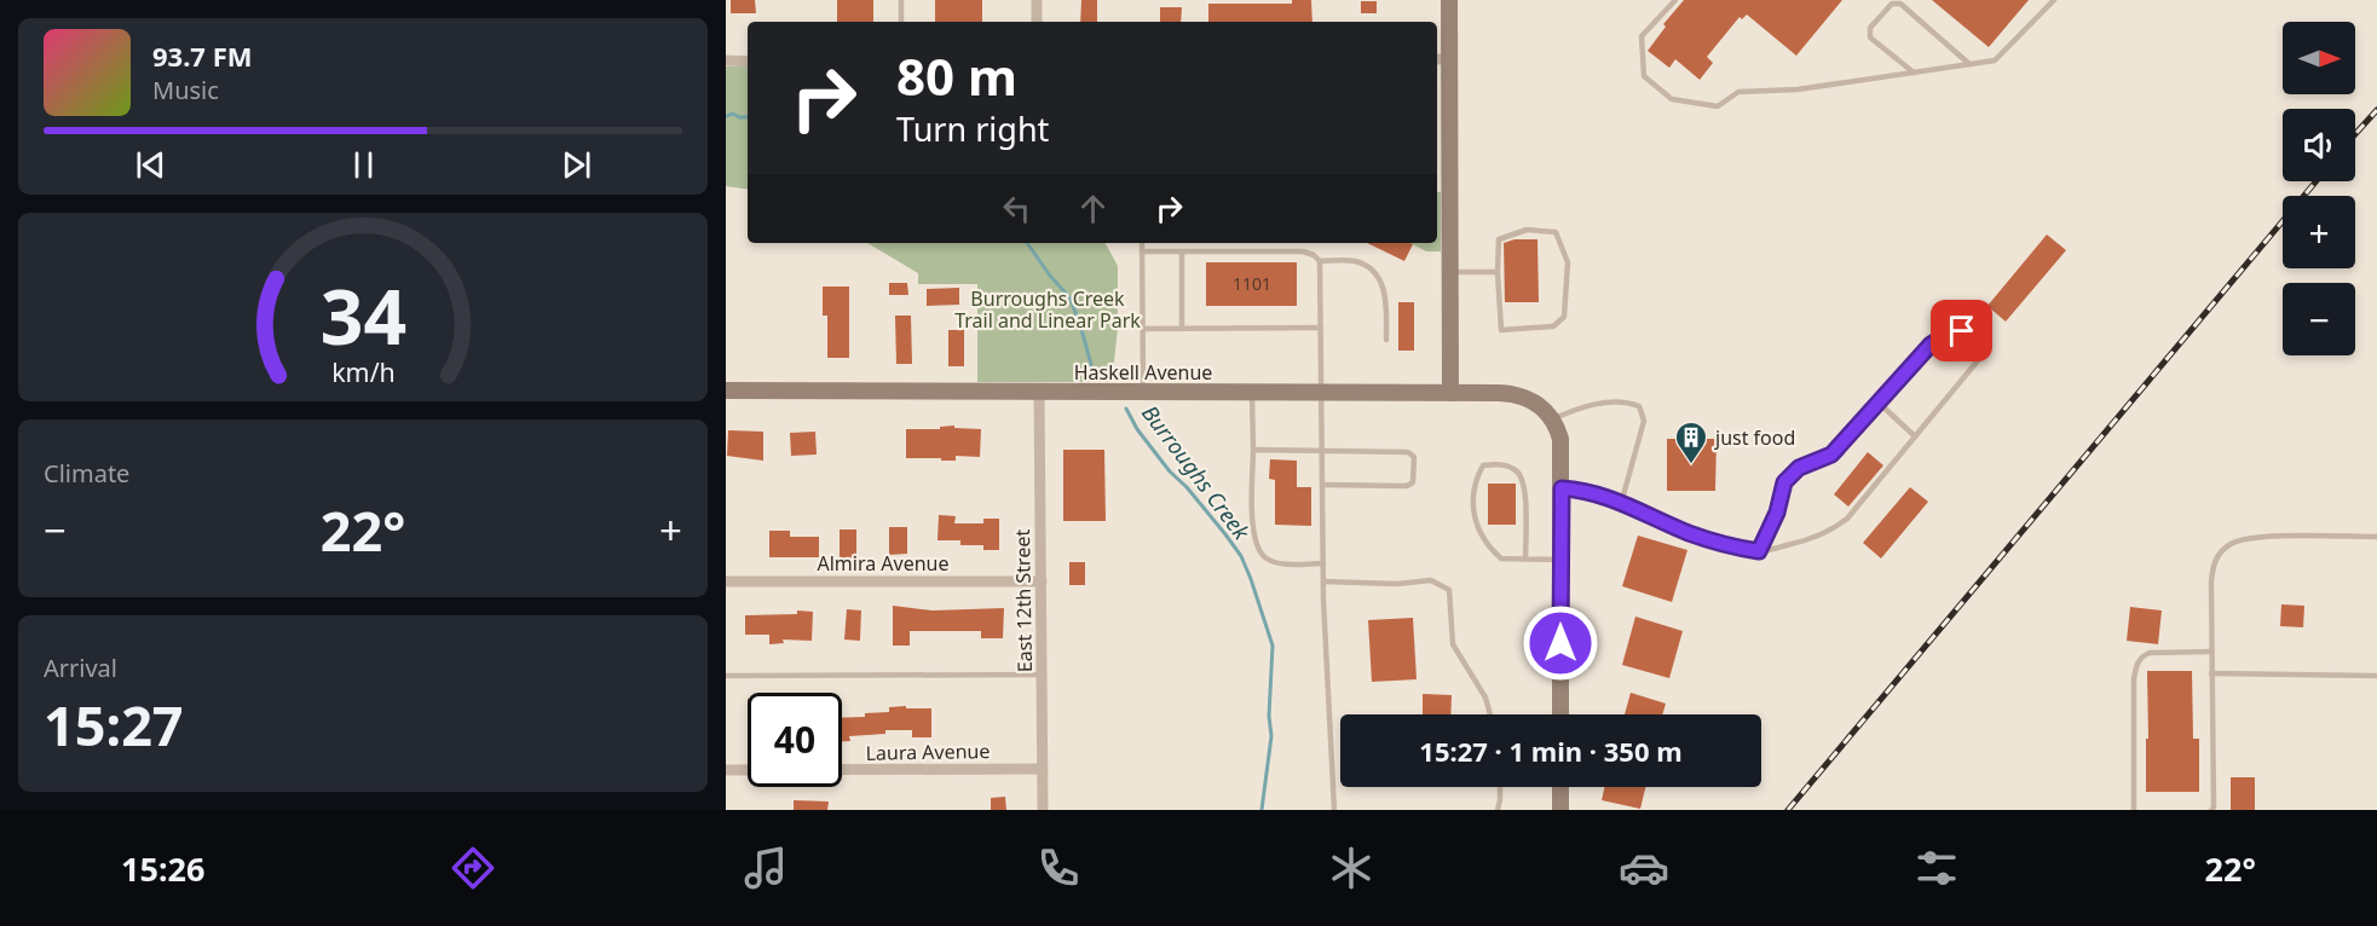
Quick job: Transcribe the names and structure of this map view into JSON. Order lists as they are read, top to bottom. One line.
{"streets":{"main road":["Haskell Avenue"],"street":["Almira Avenue","East 12th Street","Laura Avenue"]},"crossings":[["Haskell Avenue","East 12th Street"],["Almira Avenue","East 12th Street"],["East 12th Street","Laura Avenue"]],"water":["Burroughs Creek"],"parks":["Burroughs Creek Trail and Linear Park"],"places":{"building":["just food"]},"house_numbers":["1101"],"north":"right","page":{"map_buttons":["+","−"],"turn":["80 m","Turn right"],"song":["93.7 FM","Music"],"tile":["Climate",["Arrival","15:27"]],"heat":["−","22°","+"],"limit":"40","trip":"15:27 · 1 min · 350 m","tabs":["15:26","22°"],"gauge":["34","km/h"]}}
